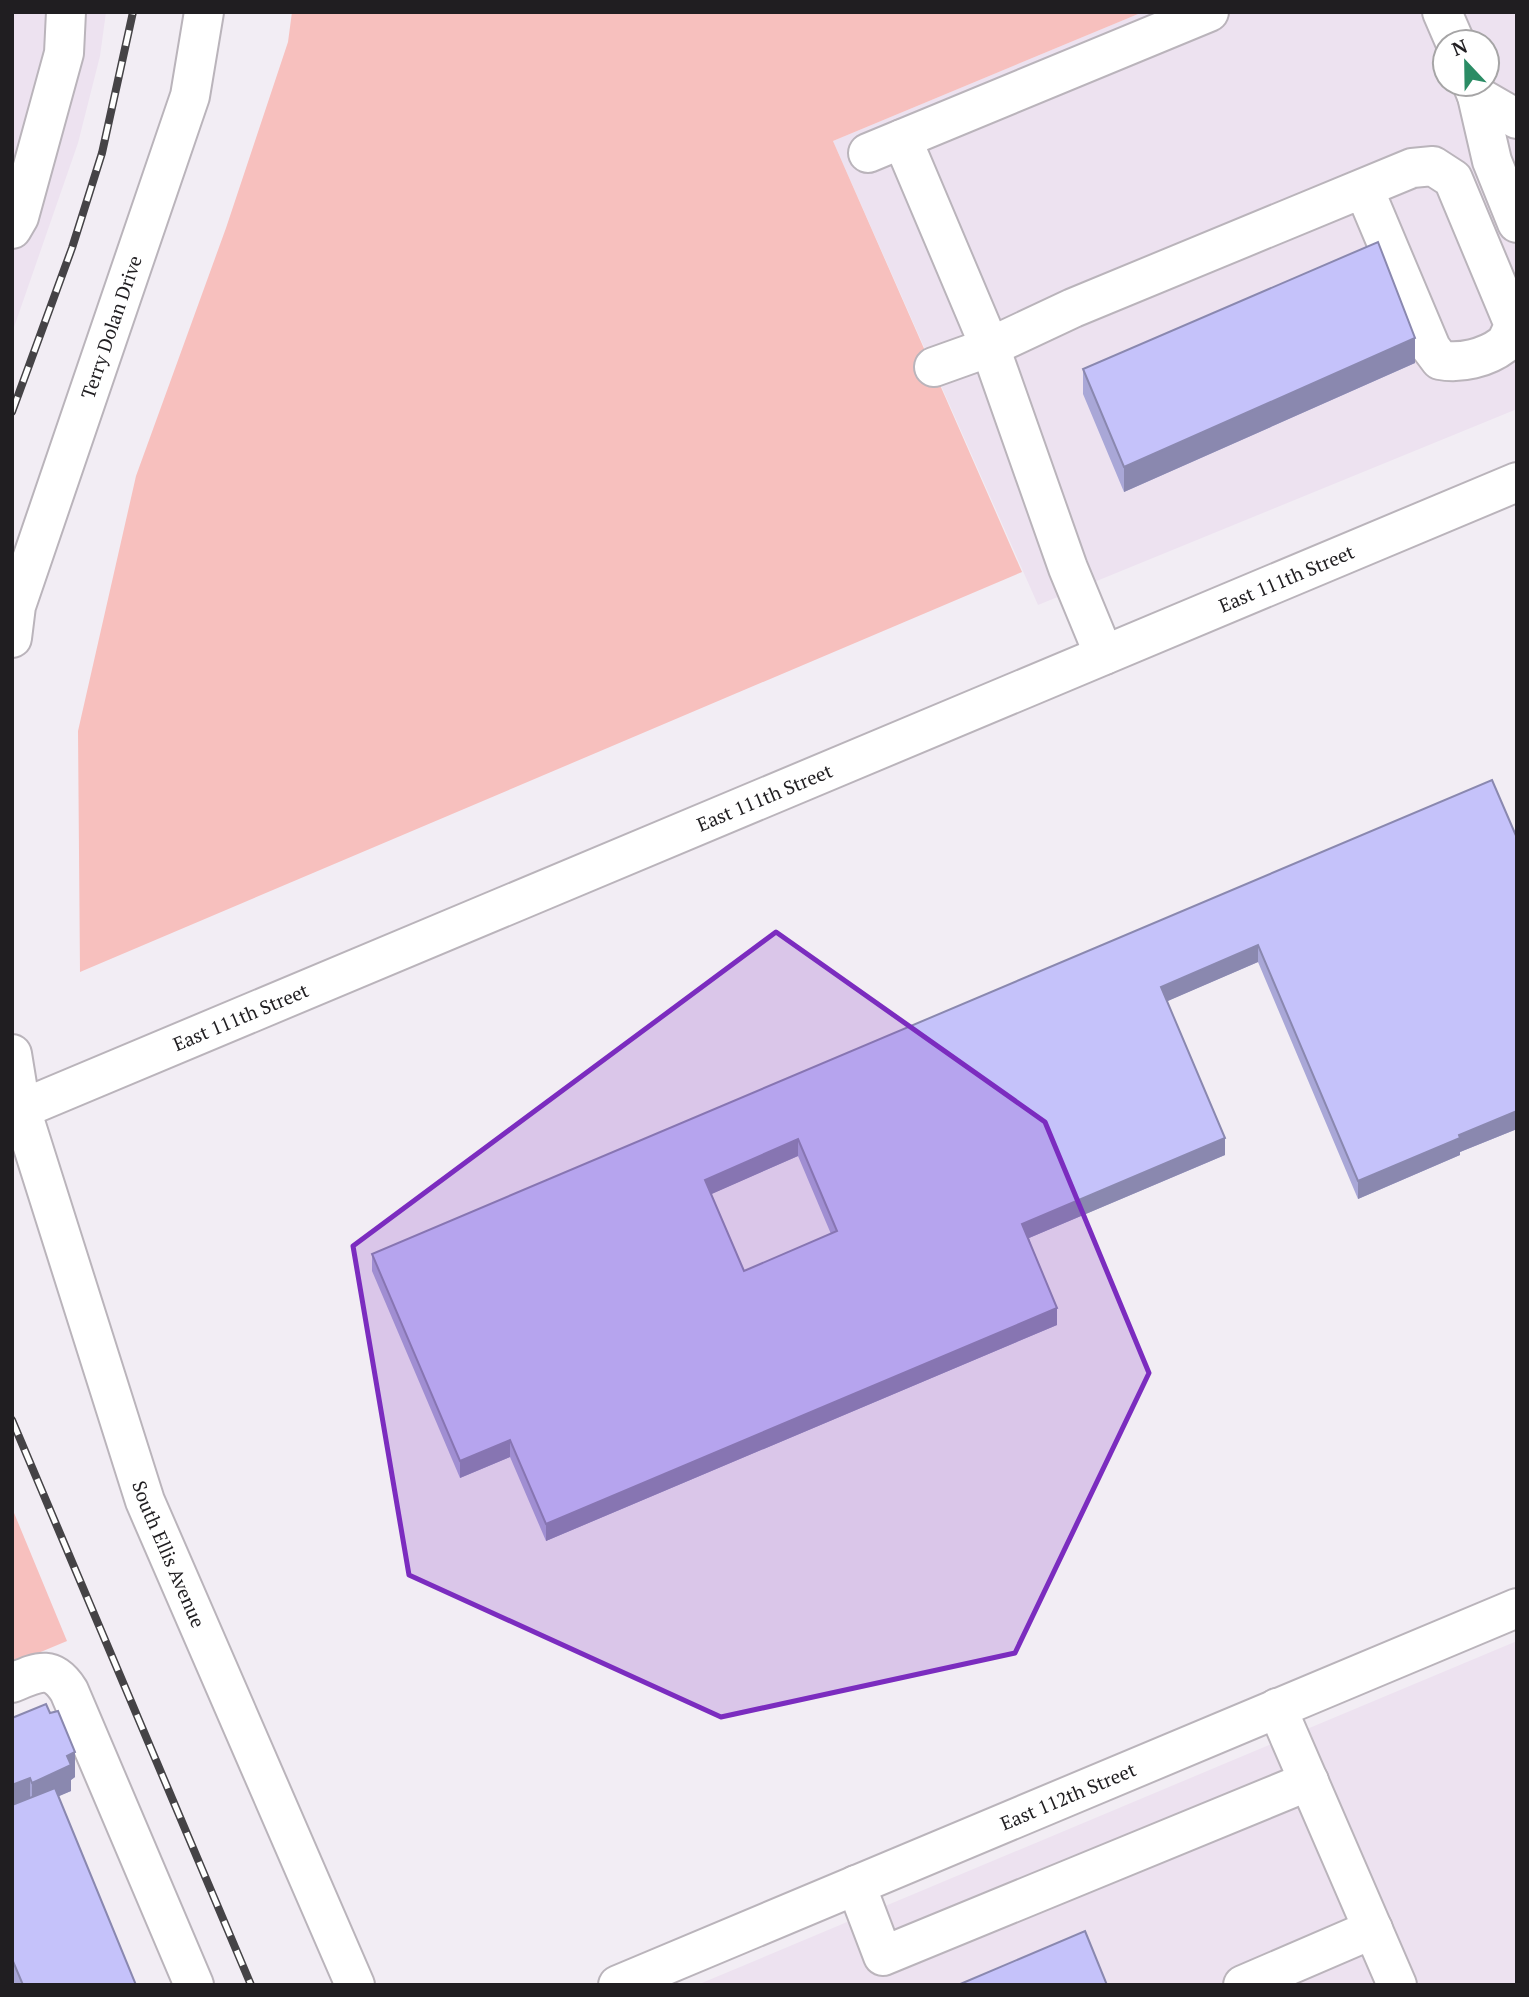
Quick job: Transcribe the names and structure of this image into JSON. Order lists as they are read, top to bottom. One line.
{"streets":{"street":["Terry Dolan Drive","East 111th Street","South Ellis Avenue","East 112th Street"]},"crossings":[["East 111th Street","South Ellis Avenue"]],"north":"top"}
